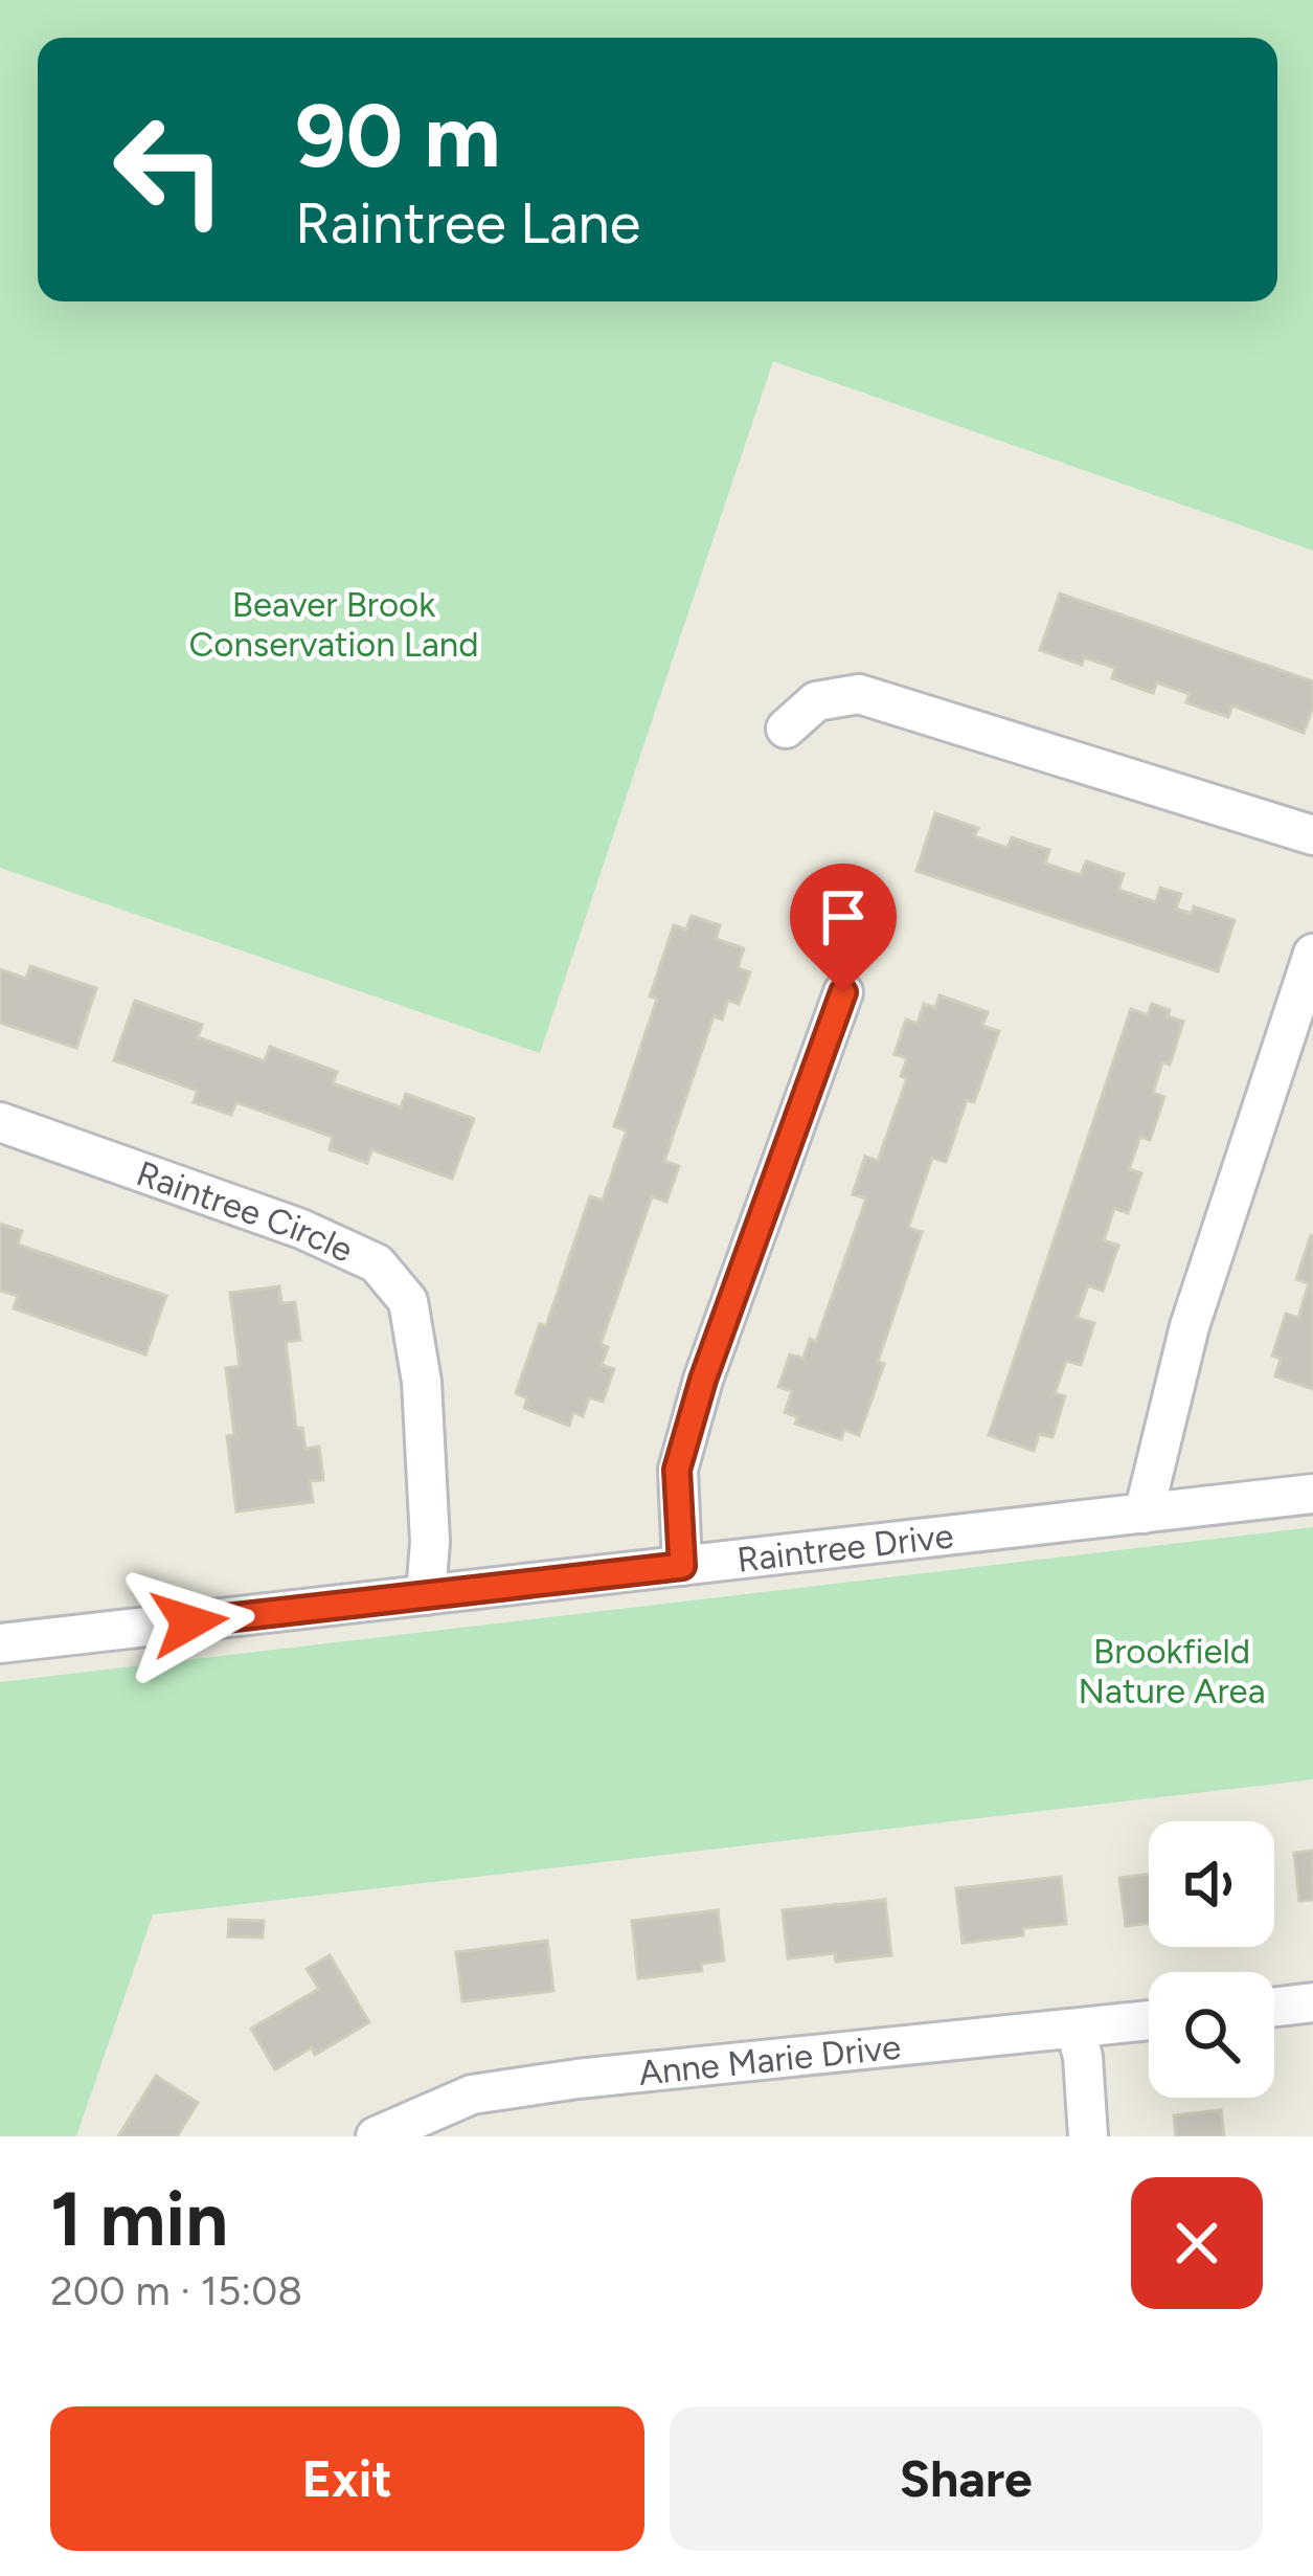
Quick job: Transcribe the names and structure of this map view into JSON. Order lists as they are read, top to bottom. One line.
{"streets":{"street":["Raintree Circle","Raintree Drive","Anne Marie Drive"]},"crossings":[["Raintree Circle","Raintree Drive"]],"parks":["Beaver Brook Conservation Land","Brookfield Nature Area"],"page":{"turn":["90 m","Raintree Lane"],"heading":["1 min","200 m · 15:08"],"buttons":["Exit","Share"]}}
